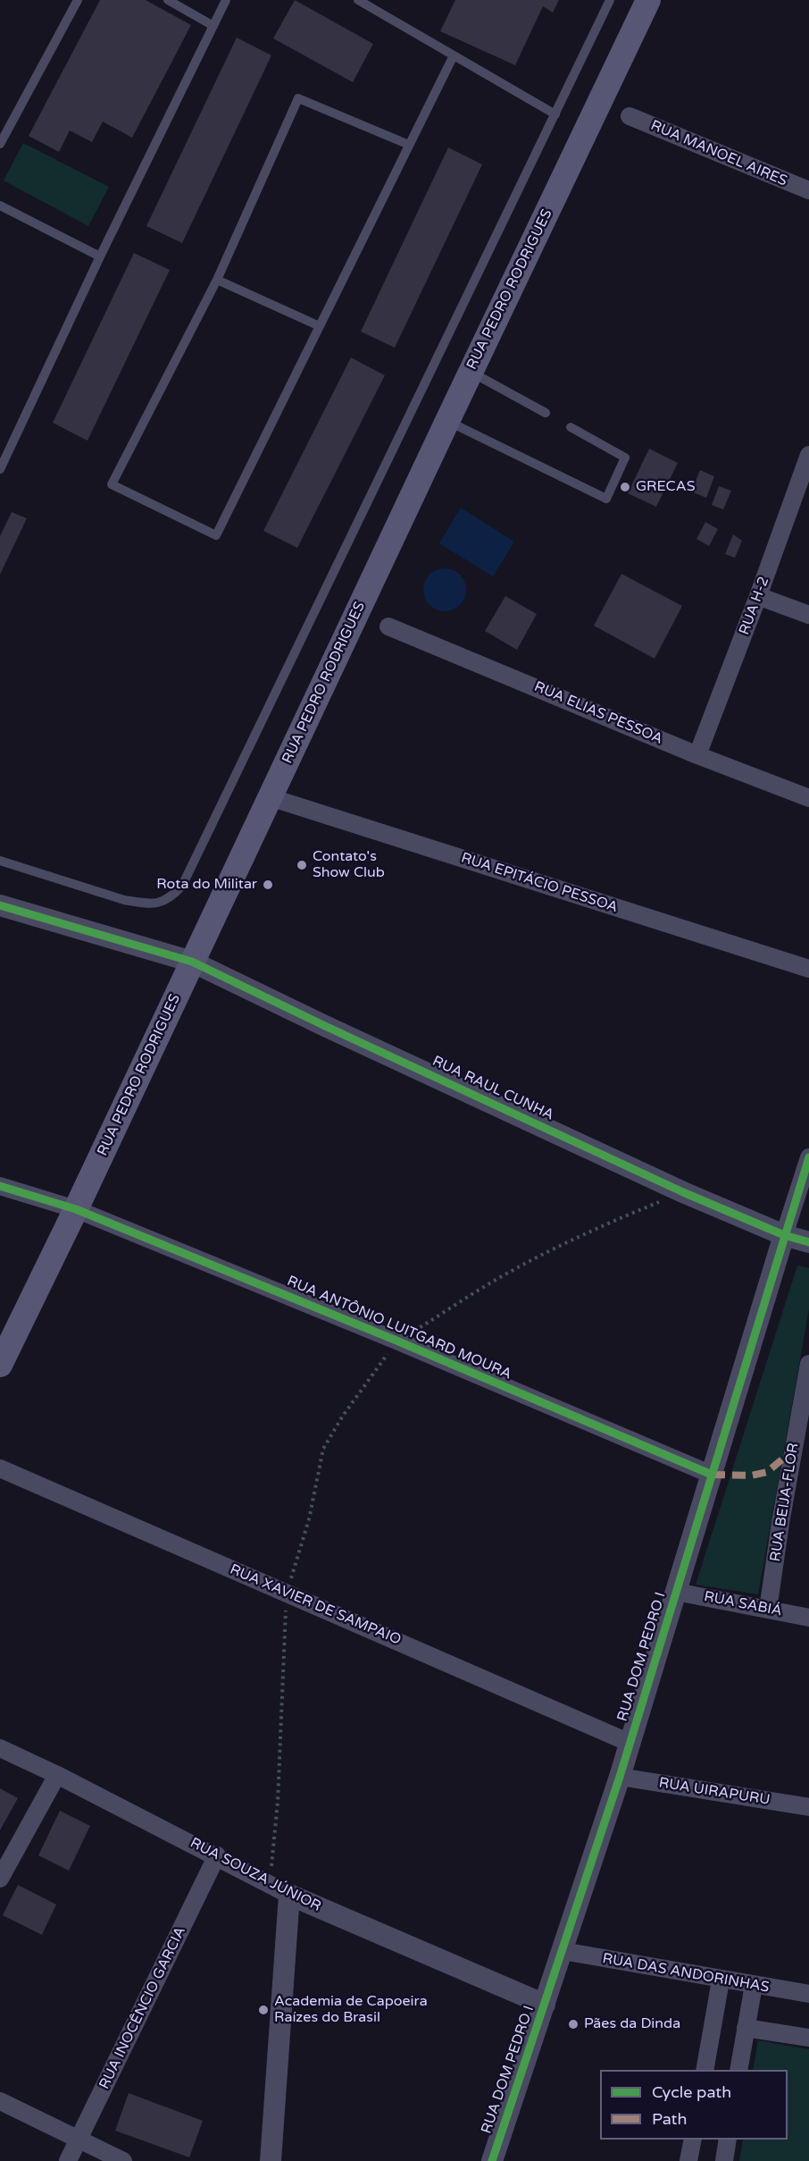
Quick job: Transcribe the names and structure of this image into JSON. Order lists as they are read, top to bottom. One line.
{"streets":{"main road":["RUA PEDRO RODRIGUES"],"street":["RUA MANOEL AIRES","RUA H-2","RUA ELIAS PESSOA","RUA EPITÁCIO PESSOA","RUA RAUL CUNHA","RUA ANTÔNIO LUITGARD MOURA","RUA BEIJA-FLOR","RUA SABIÁ","RUA XAVIER DE SAMPAIO","RUA DOM PEDRO I","RUA UIRAPURU","RUA SOUZA JÚNIOR","RUA DAS ANDORINHAS","RUA INOCÊNCIO GARCIA"]},"crossings":[["RUA PEDRO RODRIGUES","RUA EPITÁCIO PESSOA"],["RUA PEDRO RODRIGUES","RUA RAUL CUNHA"],["RUA PEDRO RODRIGUES","RUA ANTÔNIO LUITGARD MOURA"],["RUA H-2","RUA ELIAS PESSOA"],["RUA RAUL CUNHA","RUA DOM PEDRO I"],["RUA ANTÔNIO LUITGARD MOURA","RUA DOM PEDRO I"],["RUA BEIJA-FLOR","RUA SABIÁ"],["RUA SABIÁ","RUA DOM PEDRO I"],["RUA XAVIER DE SAMPAIO","RUA DOM PEDRO I"],["RUA DOM PEDRO I","RUA UIRAPURU"],["RUA DOM PEDRO I","RUA SOUZA JÚNIOR"],["RUA DOM PEDRO I","RUA DAS ANDORINHAS"],["RUA SOUZA JÚNIOR","RUA INOCÊNCIO GARCIA"]],"places":["GRECAS","Contato's Show Club","Rota do Militar","Academia de Capoeira Raízes do Brasil","Pães da Dinda"],"legend":["Cycle path","Path"]}
